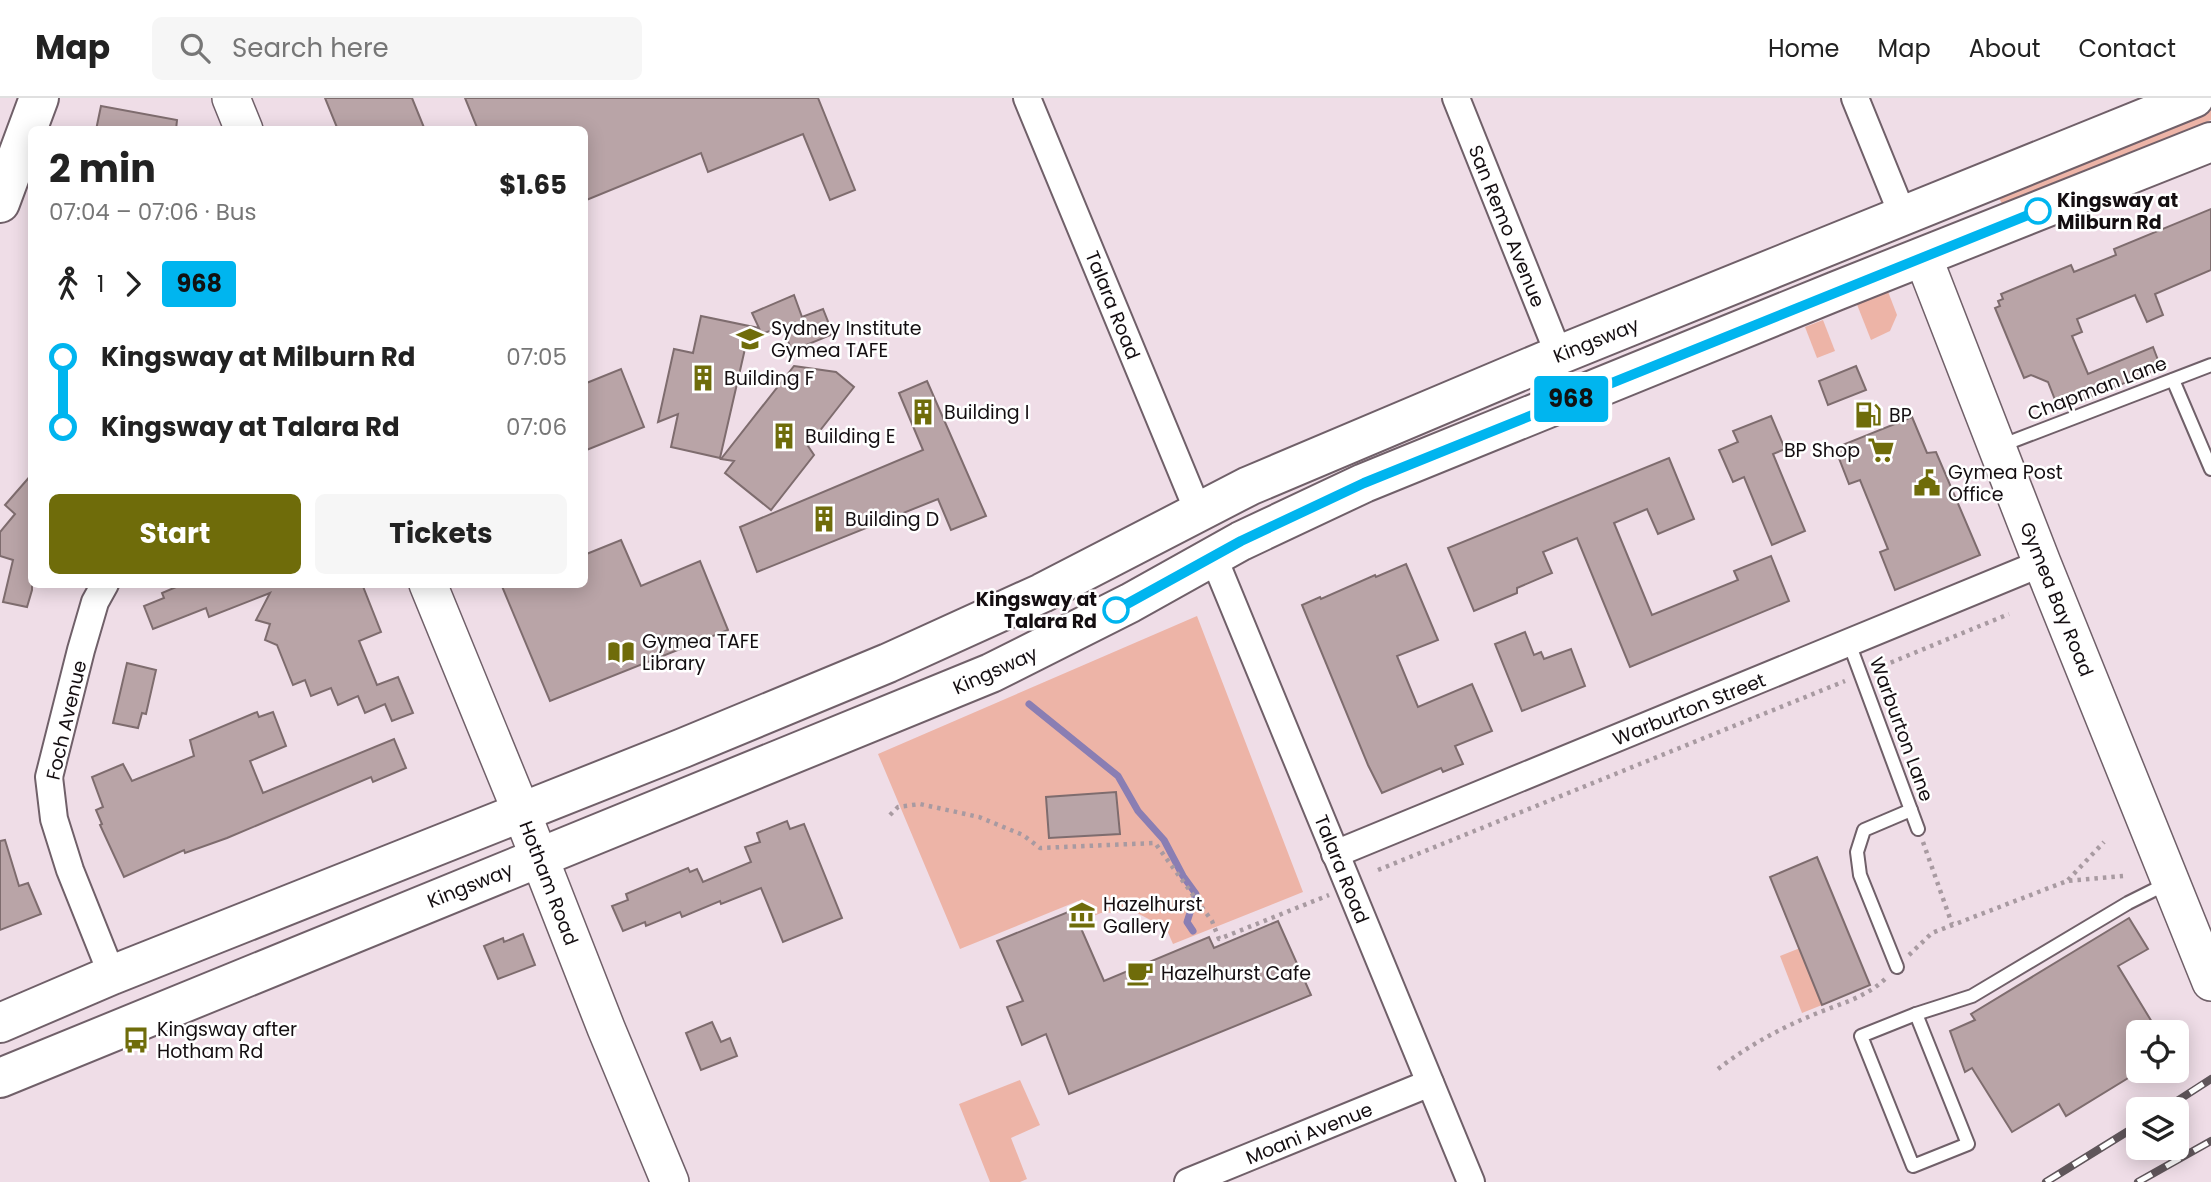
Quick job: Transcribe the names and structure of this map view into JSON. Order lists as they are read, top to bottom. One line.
{"streets":{"main road":["Kingsway","Gymea Bay Road"],"street":["San Remo Avenue","Talara Road","Warburton Street","Foch Avenue","Hotham Road","Moani Avenue"],"lane":["Chapman Lane","Warburton Lane"]},"crossings":[["San Remo Avenue","Kingsway"],["Talara Road","Kingsway"],["Talara Road","Warburton Street"],["Talara Road","Moani Avenue"],["Kingsway","Gymea Bay Road"],["Kingsway","Foch Avenue"],["Kingsway","Hotham Road"],["Chapman Lane","Gymea Bay Road"],["Gymea Bay Road","Warburton Street"],["Warburton Street","Warburton Lane"]],"places":{"other":["Kingsway at Milburn Rd","Kingsway at Talara Rd"],"school or university":["Sydney Institute Gymea TAFE"],"building":["Building F","Building I","Building E","Building D"],"fuel station":["BP"],"supermarket":["BP Shop"],"public building":["Gymea Post Office"],"library":["Gymea TAFE Library"],"museum":["Hazelhurst Gallery"],"cafe":["Hazelhurst Cafe"],"bus stop":["Kingsway after Hotham Rd"]},"lines":["bus line 968"],"page":{"header":"Map","search":"Search here","nav":["Home","Map","About","Contact"],"on_map":"968","heading":["2 min","07:04 – 07:06 · Bus","$1.65"],"legs":["1","968"],"list":[{"name":"Kingsway at Milburn Rd","value":"07:05"},{"name":"Kingsway at Talara Rd","value":"07:06"}],"buttons":["Start","Tickets"]}}
